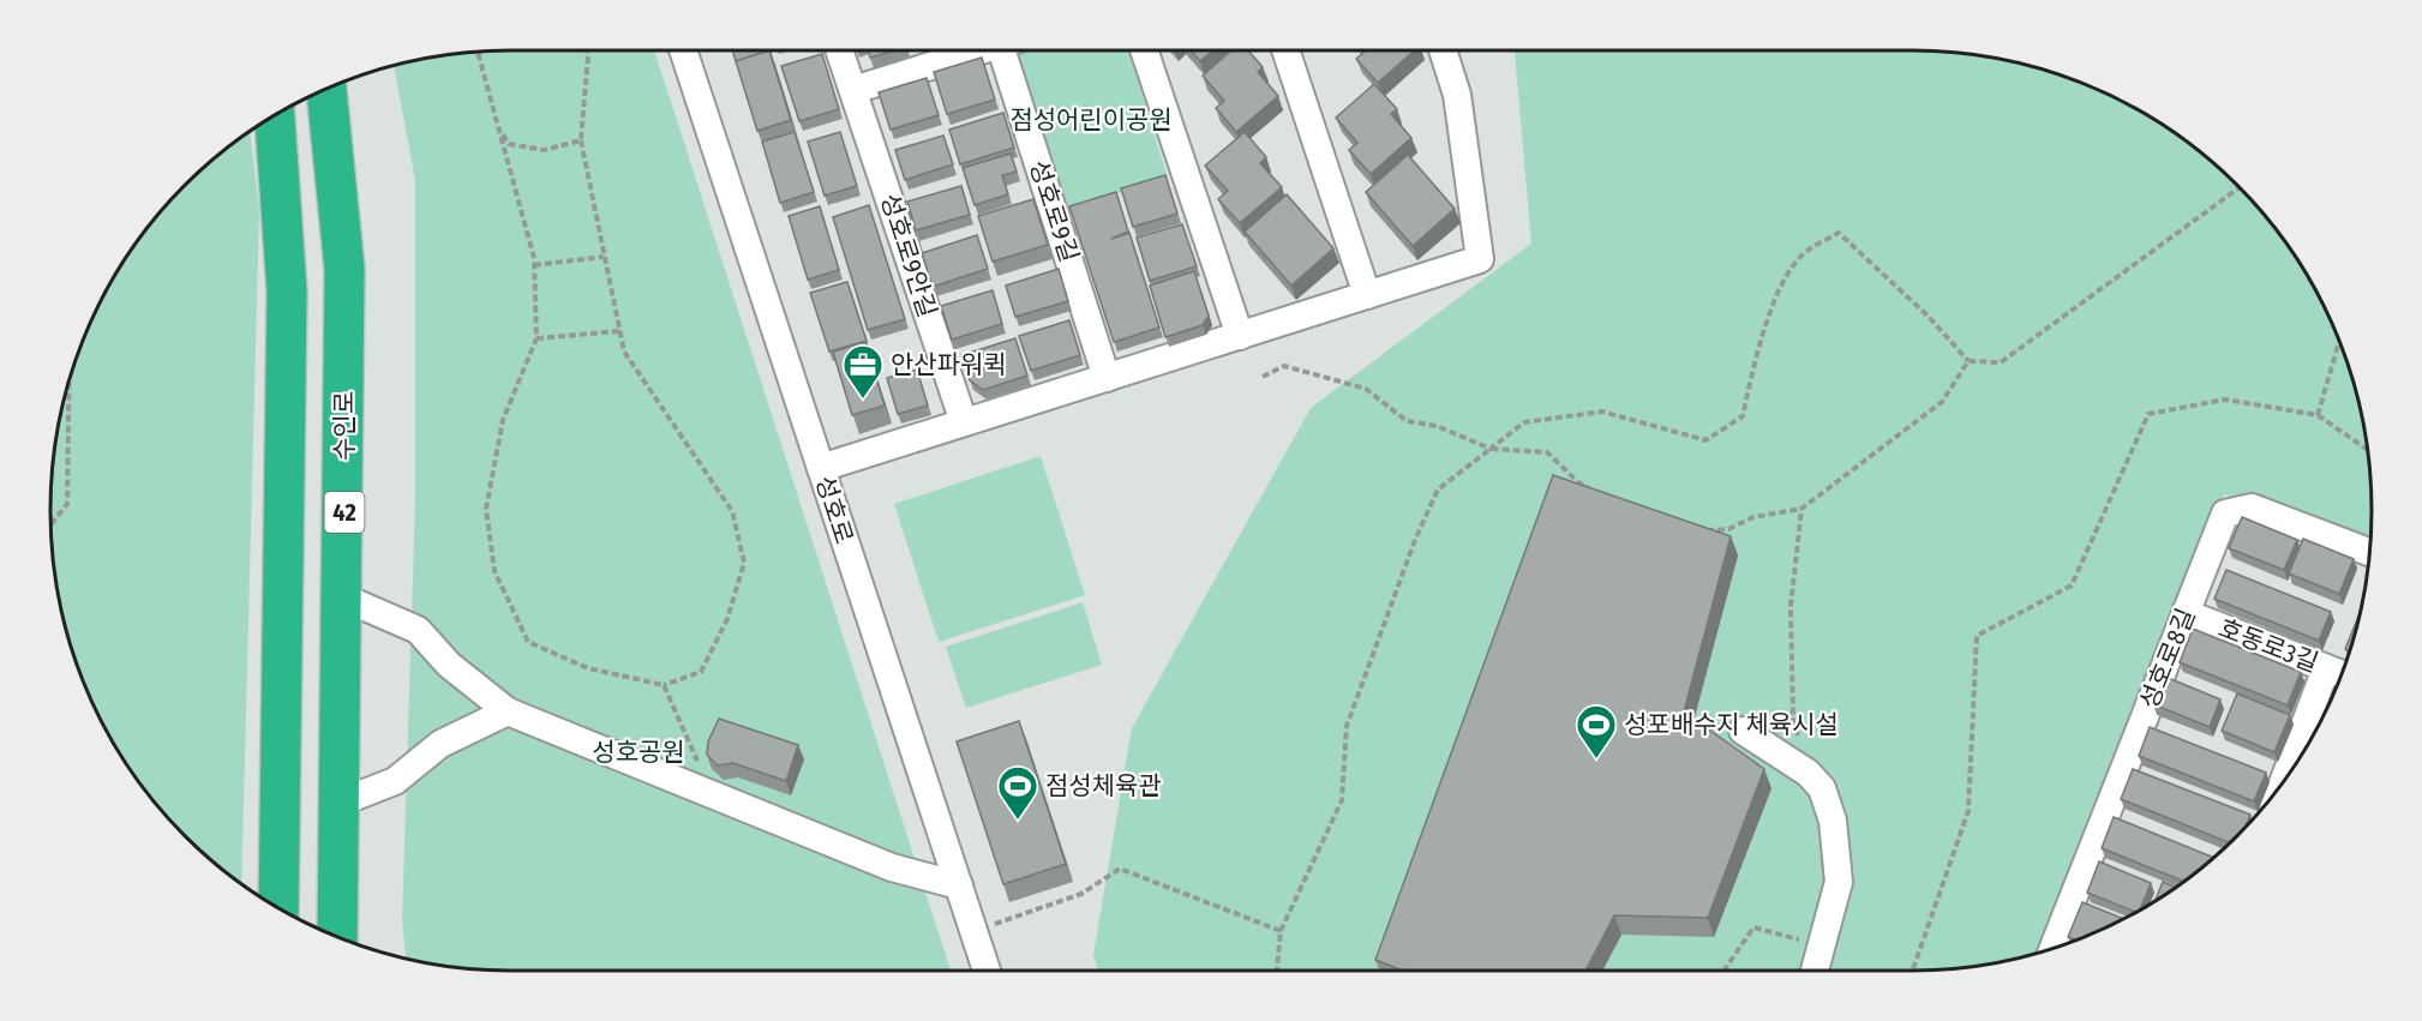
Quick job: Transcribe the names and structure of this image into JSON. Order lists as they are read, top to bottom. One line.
{"streets":{"highway":["수인로","42"],"street":["성호로9길","성호로9안길","성호로","호동로3길","성호로8길"]},"crossings":[["호동로3길","성호로8길"]],"parks":["점성어린이공원","성호공원"],"places":{"office":["안산파워퀵"],"sports":["성포배수지 체육시설","점성체육관"]}}
